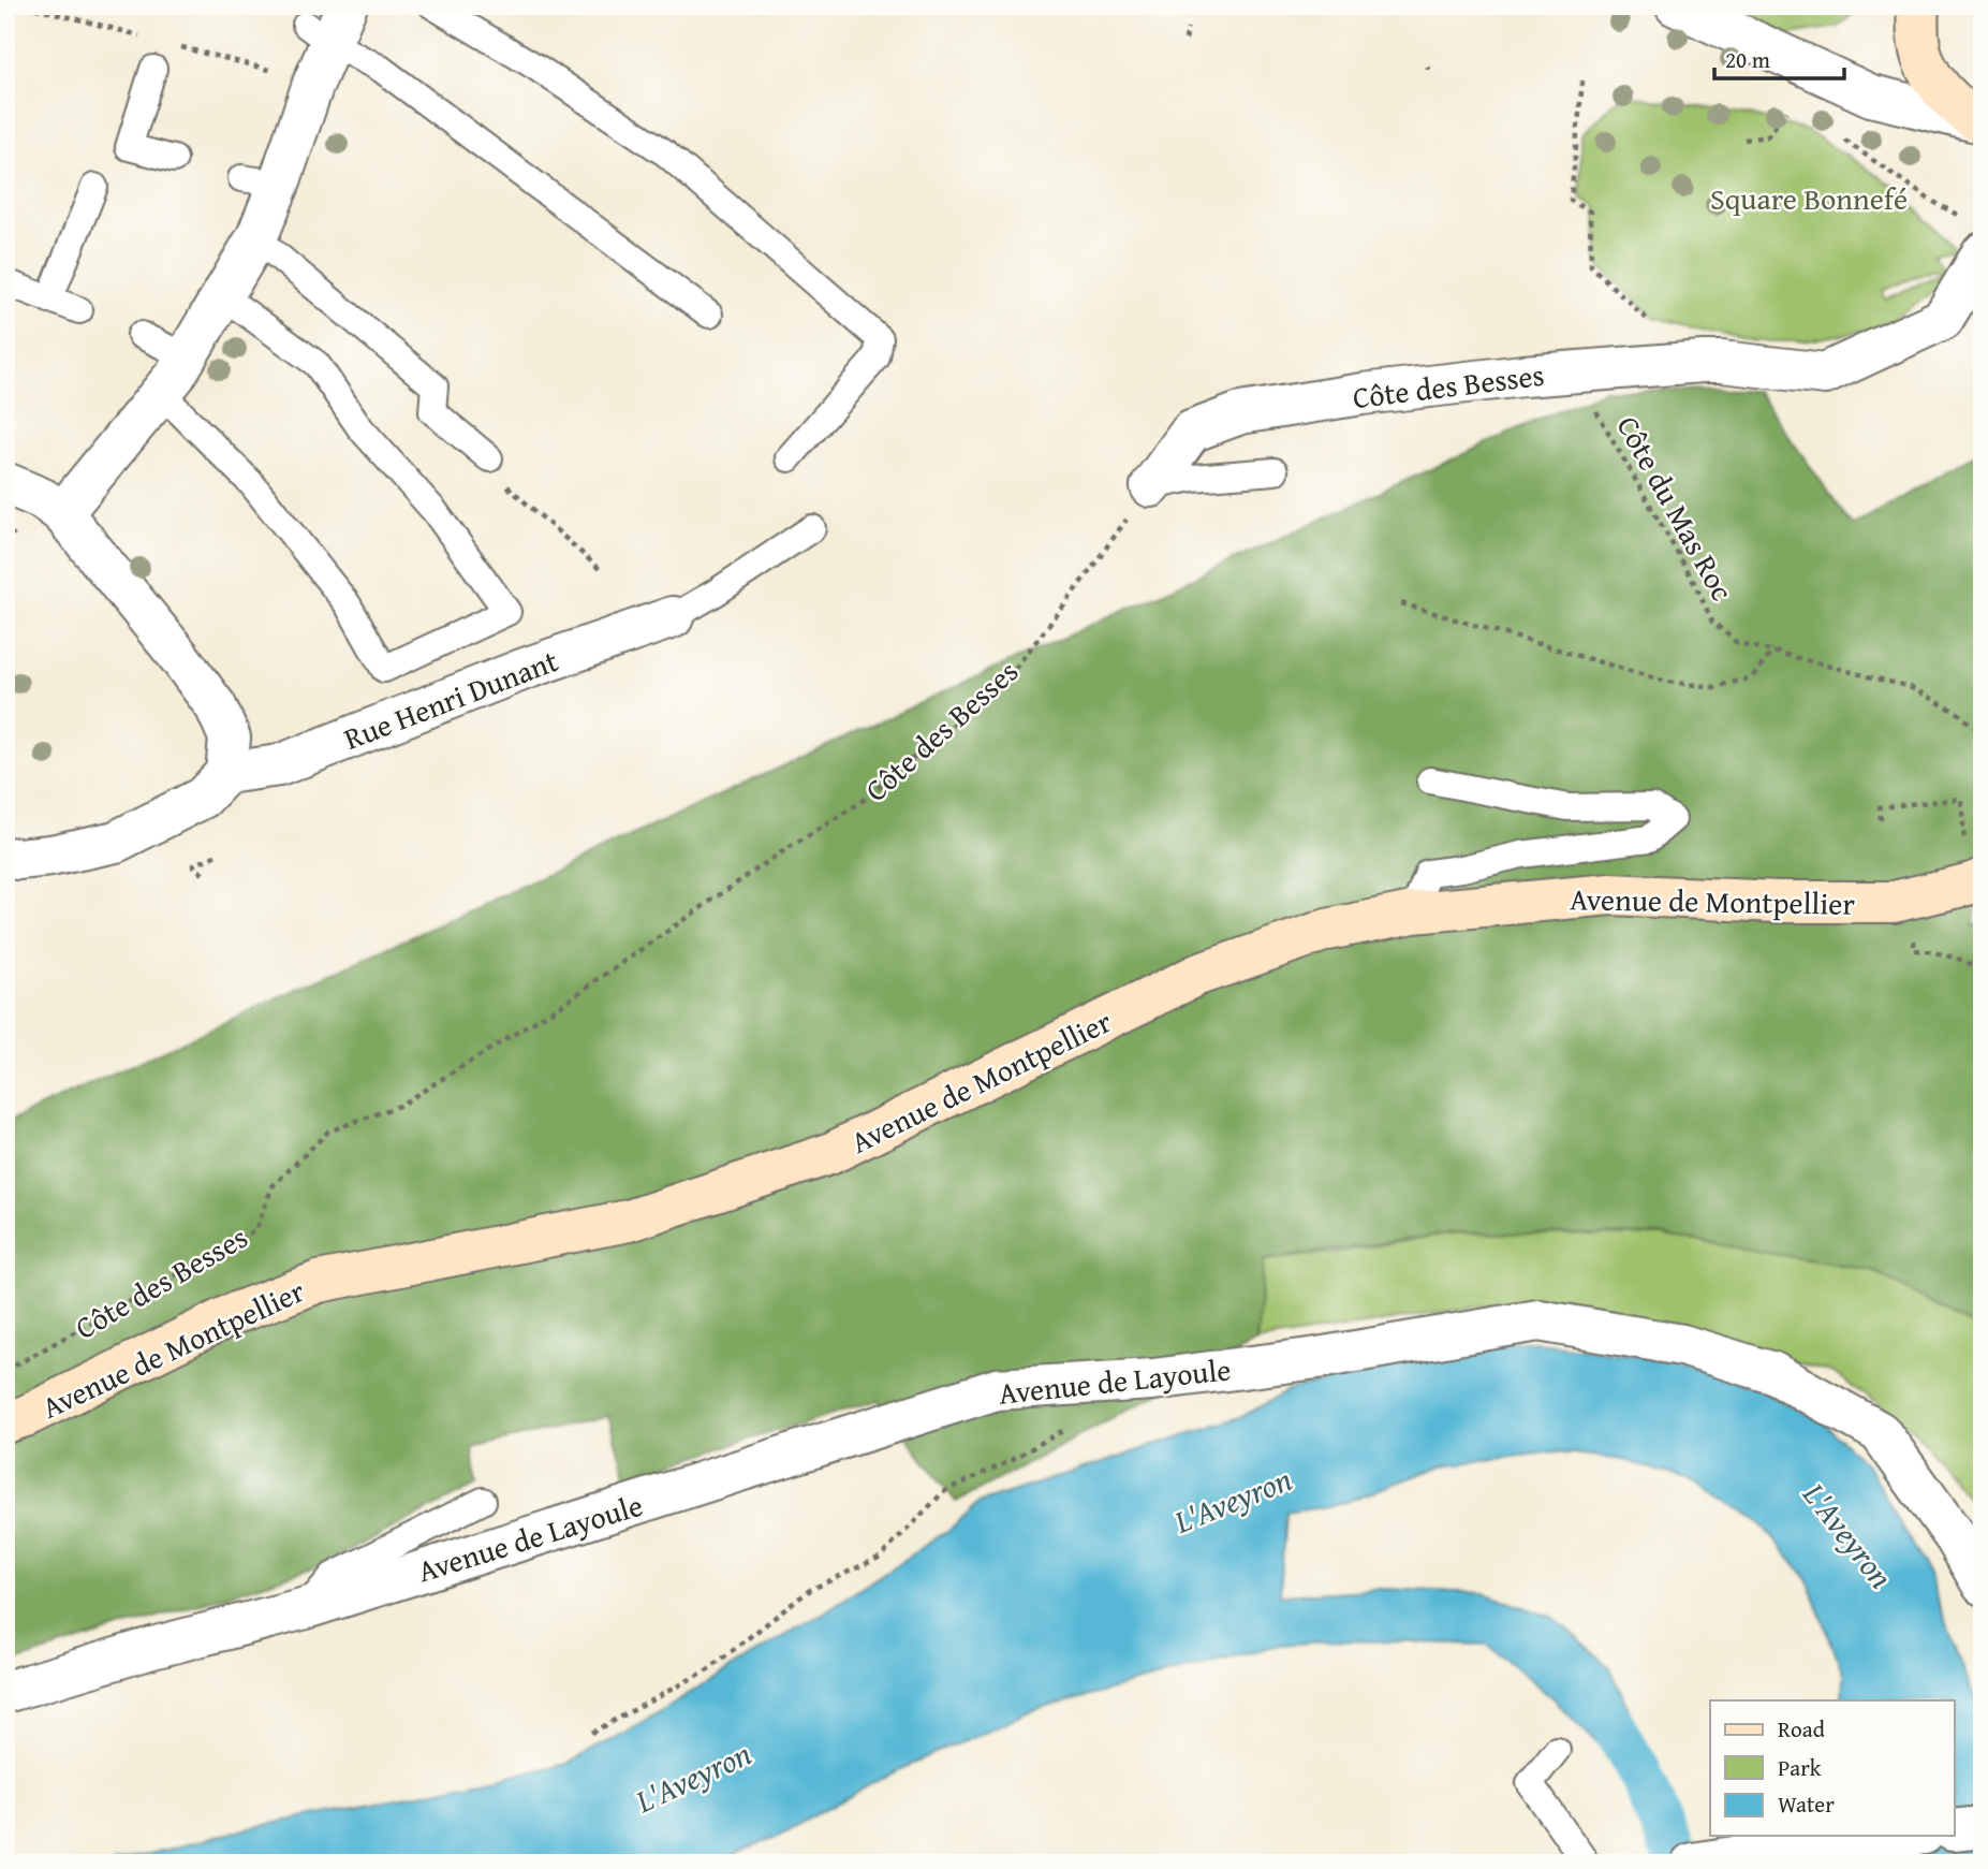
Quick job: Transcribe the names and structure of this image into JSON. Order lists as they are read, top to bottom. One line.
{"streets":{"main road":["Avenue de Montpellier"],"street":["Côte des Besses","Rue Henri Dunant","Avenue de Layoule"],"path":["Côte du Mas Roc"]},"water":["L'Aveyron"],"parks":["Square Bonnefé"],"legend":["Road","Park","Water"],"scale_bar":"20 m"}
